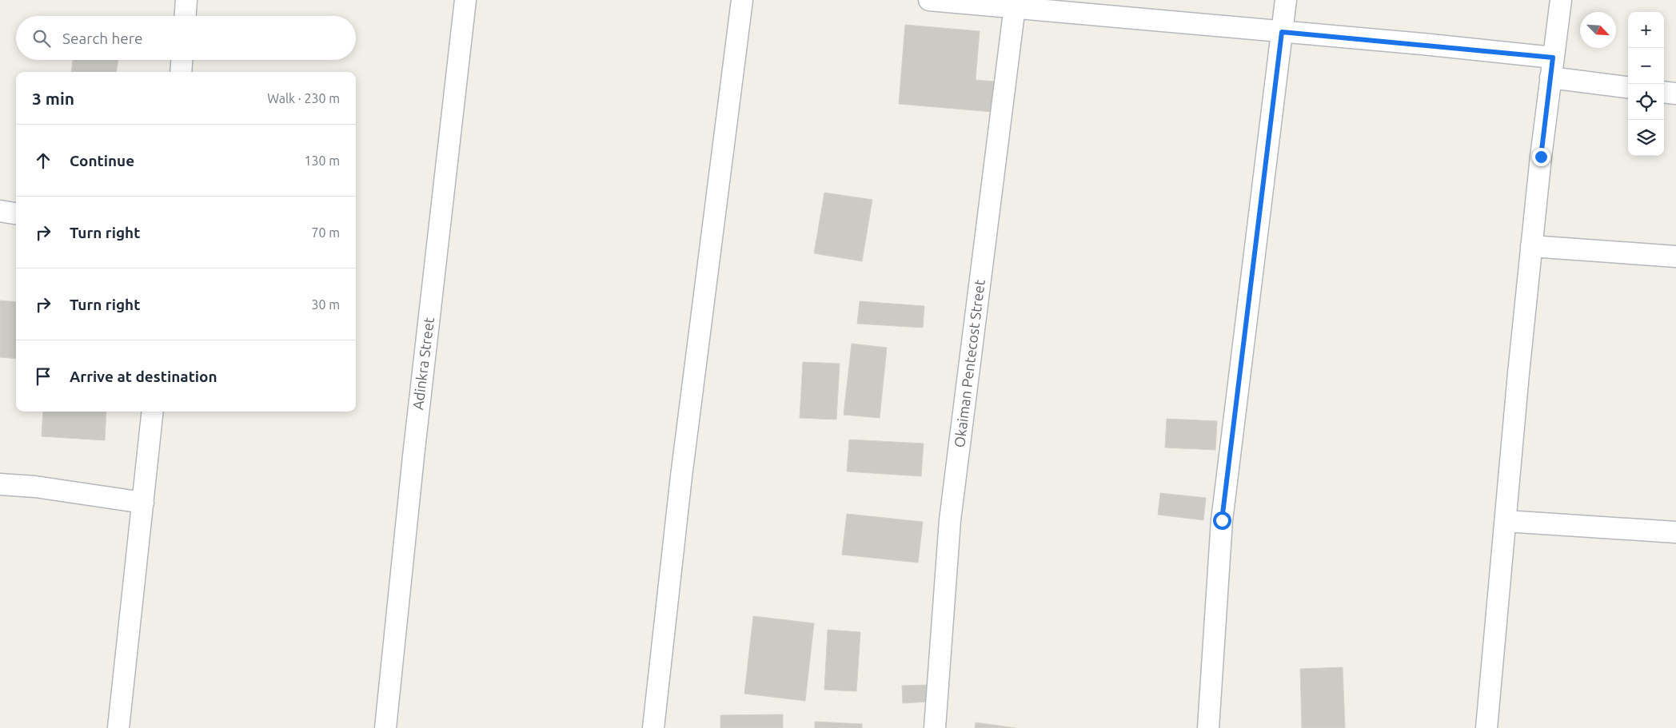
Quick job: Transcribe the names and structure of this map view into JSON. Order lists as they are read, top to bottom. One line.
{"streets":{"street":["Adinkra Street","Okaiman Pentecost Street"]},"north":"bottom right","page":{"map_buttons":["+","−"],"search":"Search here","heading":["3 min","Walk · 230 m"],"list":[["Continue","130 m"],["Turn right","70 m"],["Turn right","30 m"],"Arrive at destination"]}}
